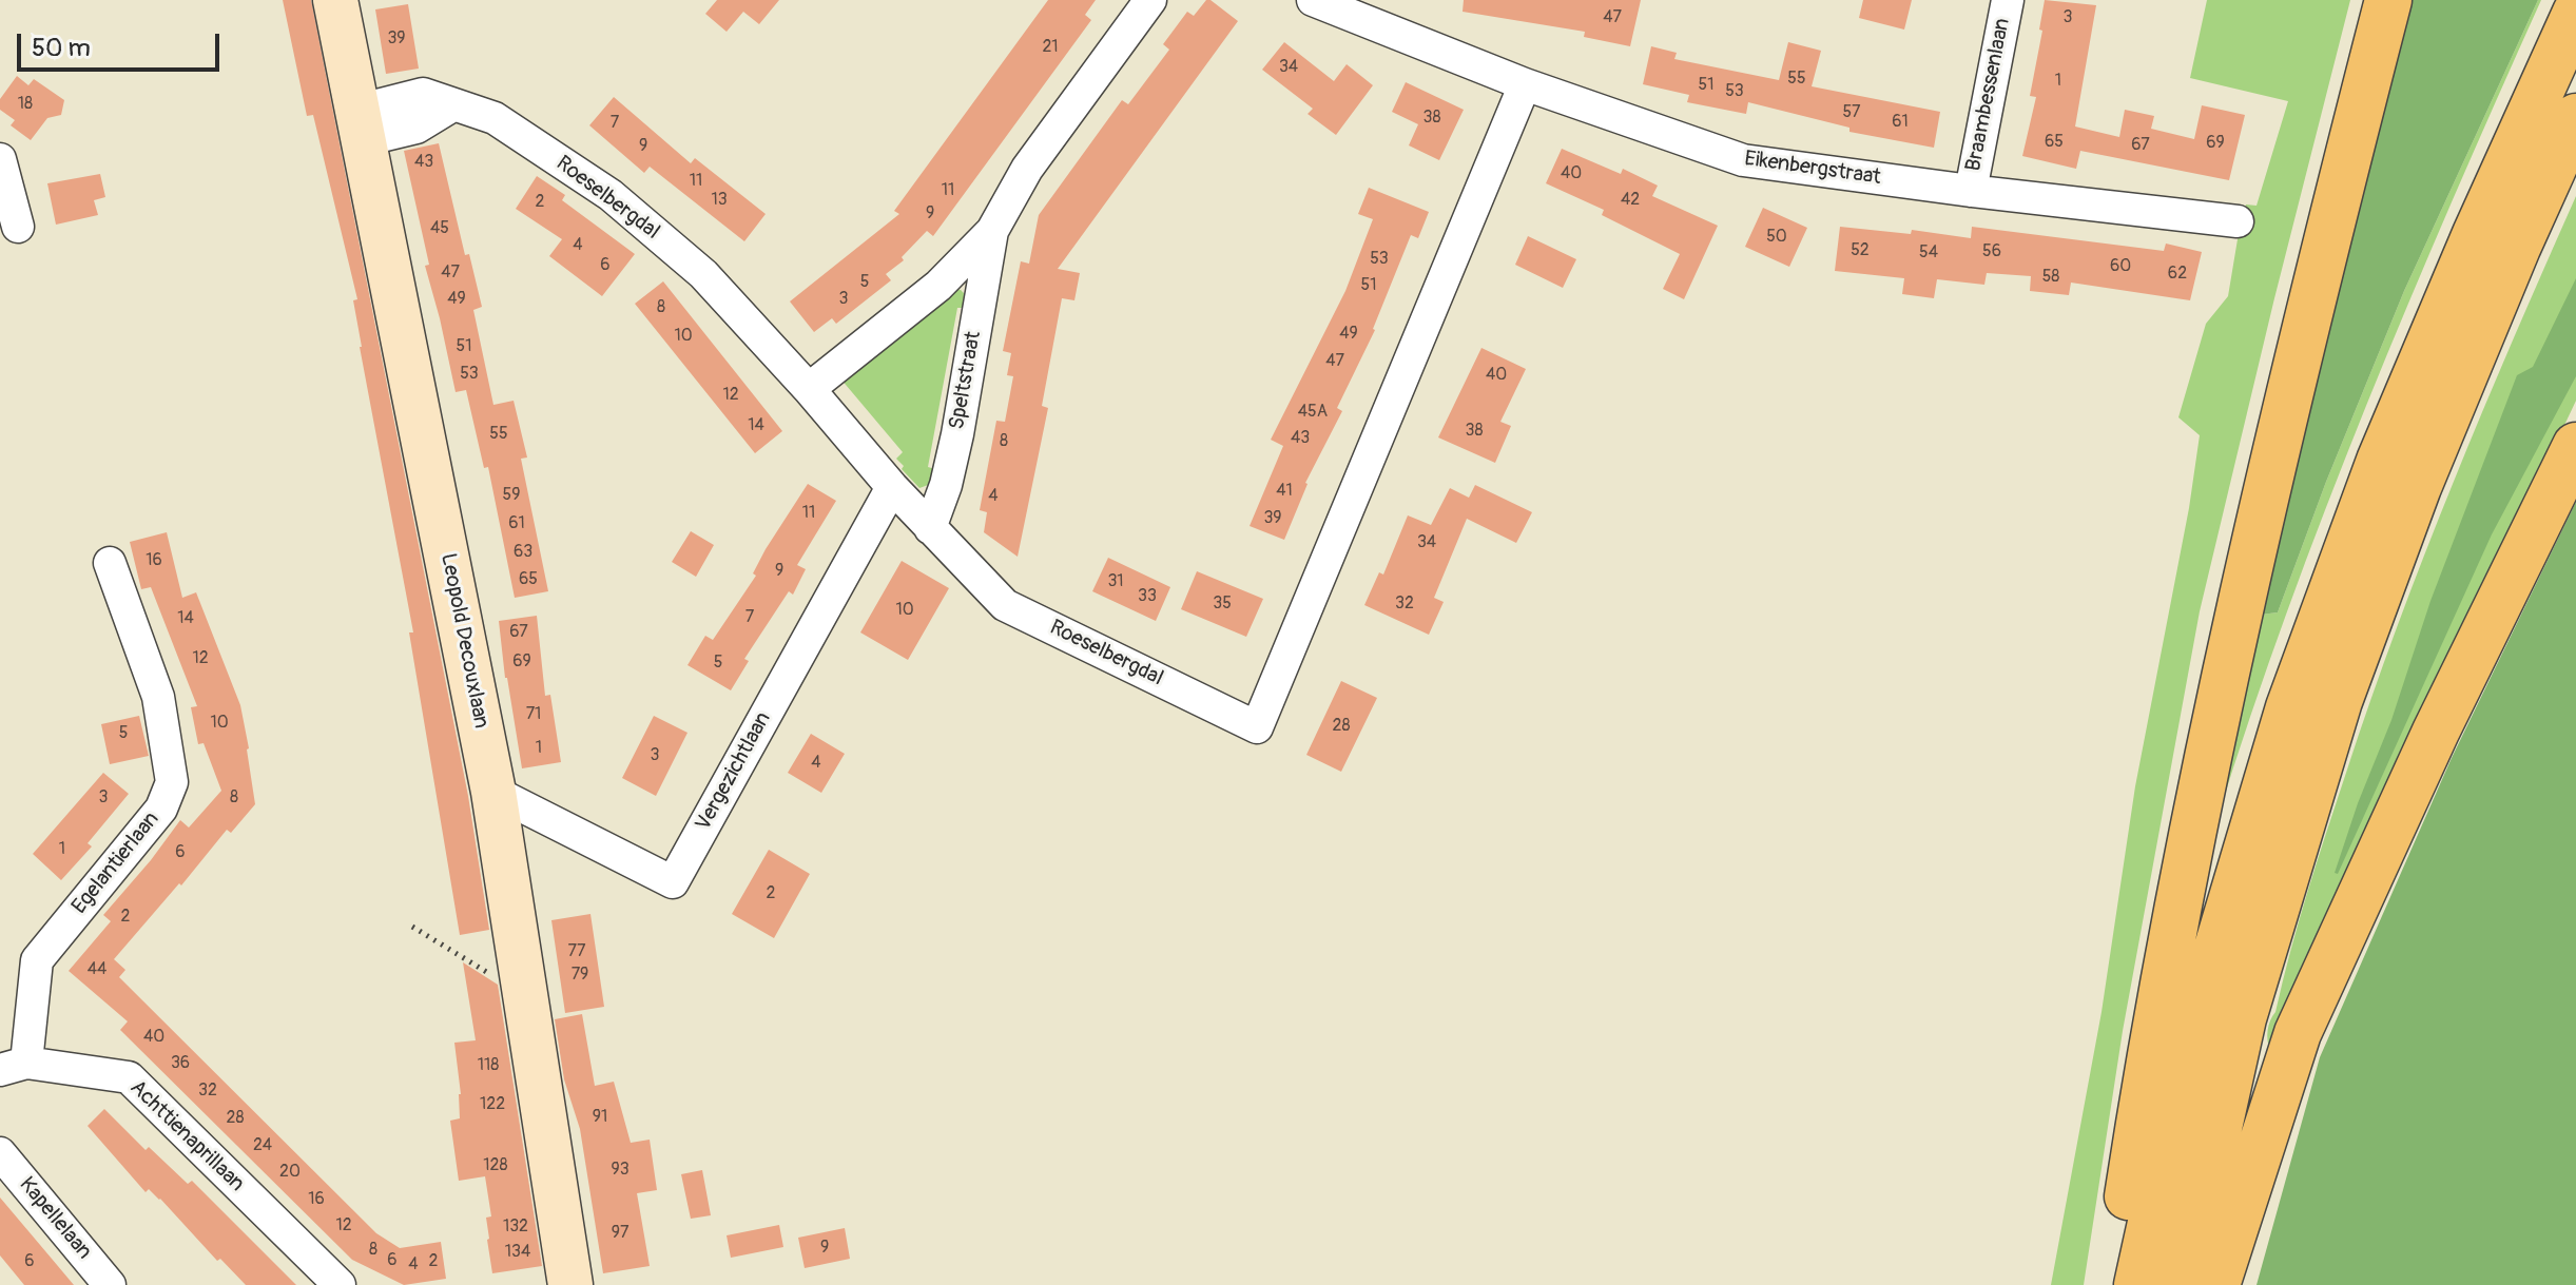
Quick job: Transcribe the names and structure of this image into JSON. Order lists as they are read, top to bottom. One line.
{"streets":{"street":["Braambessenlaan","Eikenbergstraat","Roeselbergdal","Speltstraat","Leopold Decouxlaan","Vergezichtlaan","Egelantierlaan","Achttienaprillaan","Kapellelaan"]},"crossings":[["Braambessenlaan","Eikenbergstraat"],["Eikenbergstraat","Roeselbergdal"],["Roeselbergdal","Speltstraat"],["Roeselbergdal","Leopold Decouxlaan"],["Roeselbergdal","Vergezichtlaan"],["Leopold Decouxlaan","Vergezichtlaan"],["Egelantierlaan","Achttienaprillaan"]],"house_numbers":["47","3","39","21","34","55","1","51","53","18","57","38","61","7","65","69","67","9","43","40","11","11","13","42","2","9","45","50","4","52","56","54","53","6","60","47","62","58","5","51","49","3","8","49","10","51","47","53","40","12","45A","14","38","55","43","8","41","59","4","11","39","61","34","63","16","9","65","31","33","35","32","10","7","14","67","12","69","5","71","10","28","5","1","3","4","3","8","1","6","2","2","77","44","79","40","36","118","32","122","91","28","24","128","93","20","16","12","132","97","9","8","134","6","6","2","4"],"scale_bar":"50 m"}
